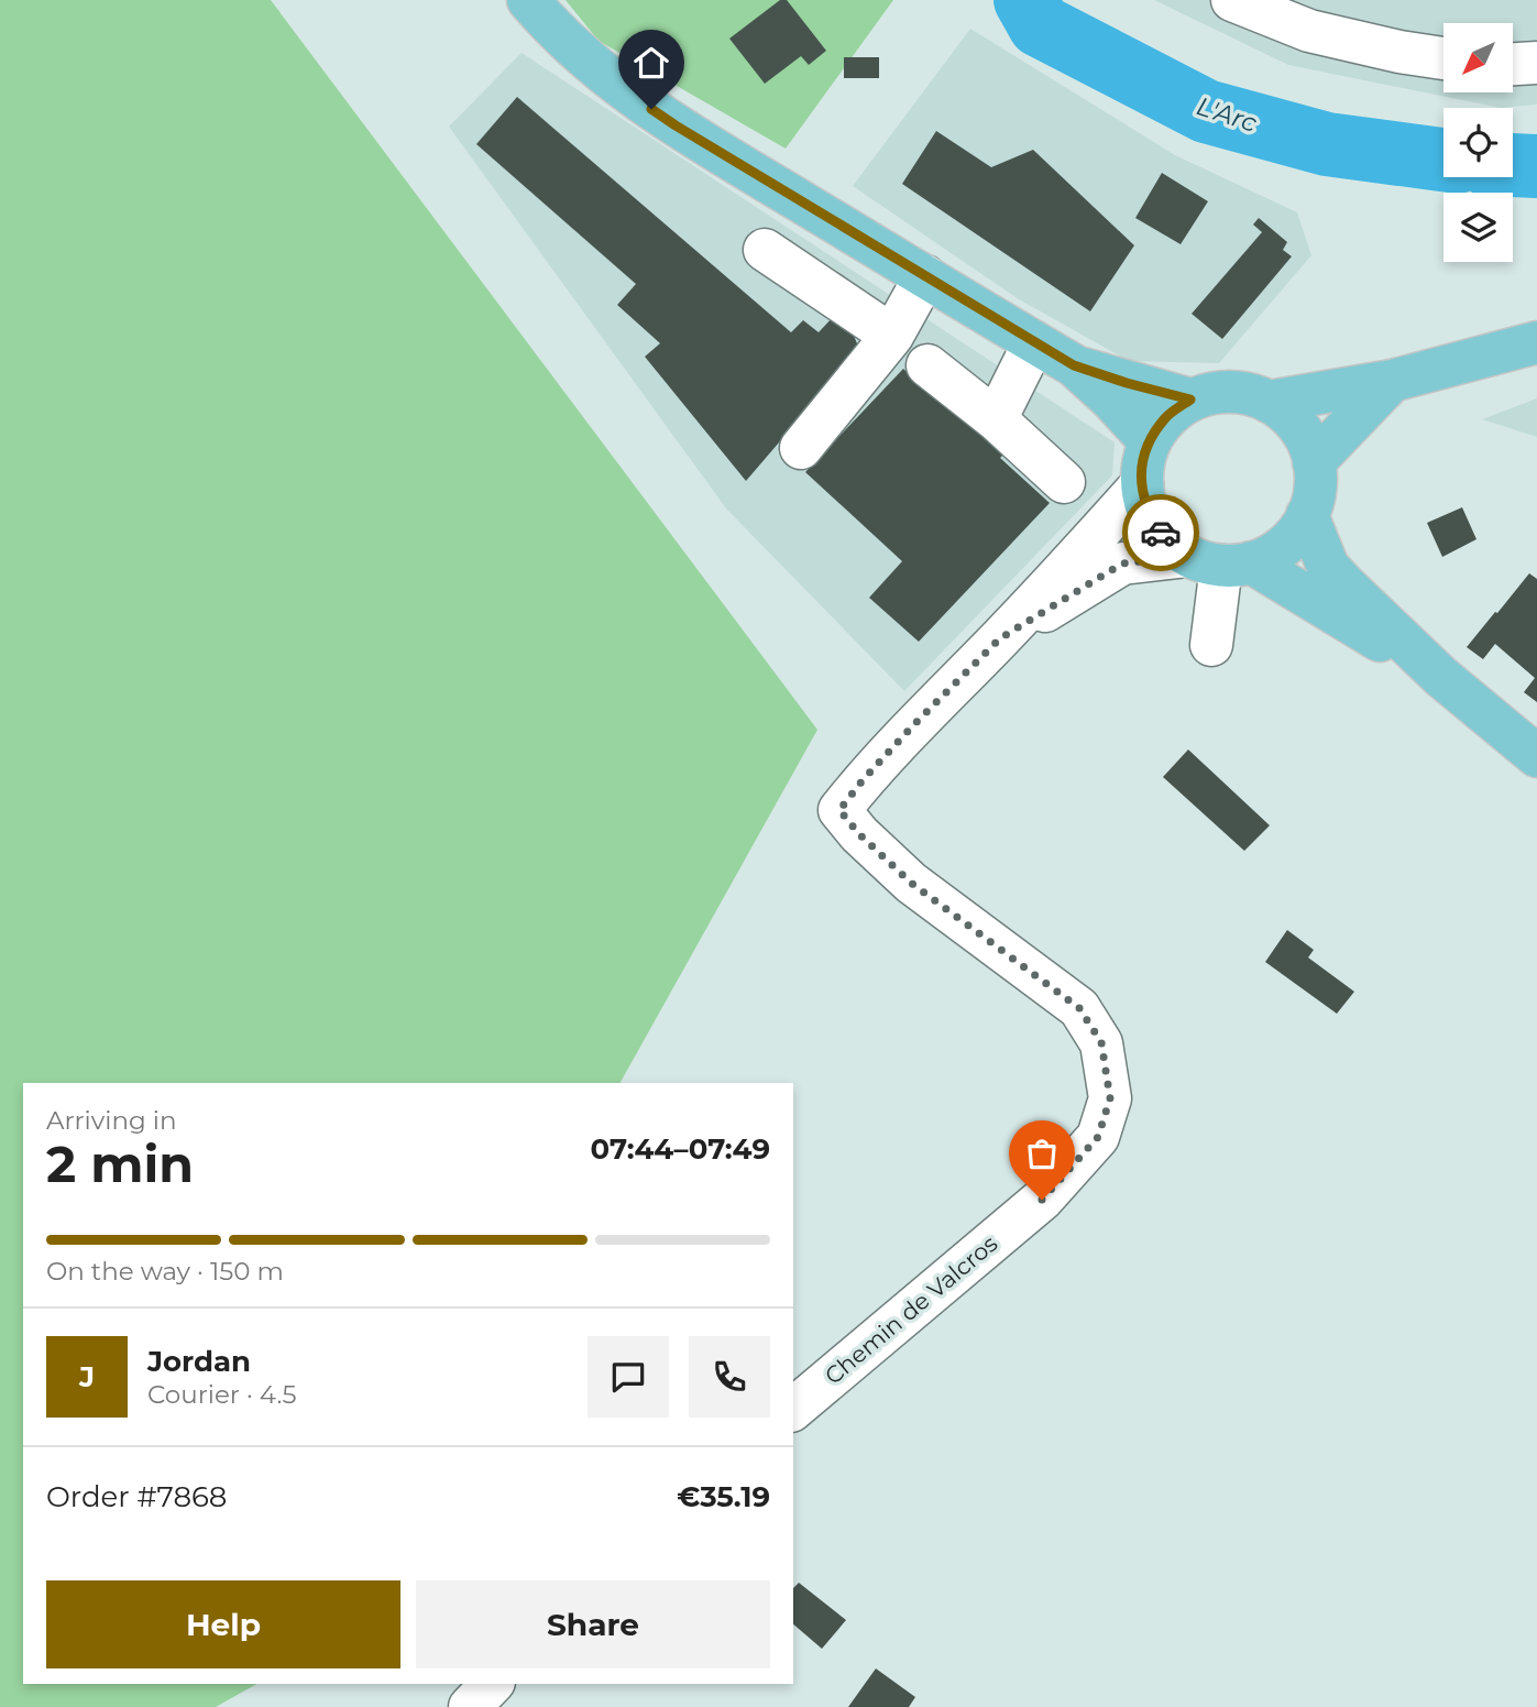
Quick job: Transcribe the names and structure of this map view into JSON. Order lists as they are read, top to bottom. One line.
{"streets":{"street":["Chemin de Valcros"]},"water":["L'Arc"],"north":"bottom left","page":{"heading":["2 min","Arriving in","07:44–07:49"],"panel":["Jordan","Courier · 4.5","Order #7868","€35.19"],"bar":"On the way · 150 m","round":"J","buttons":["Help","Share"]}}
